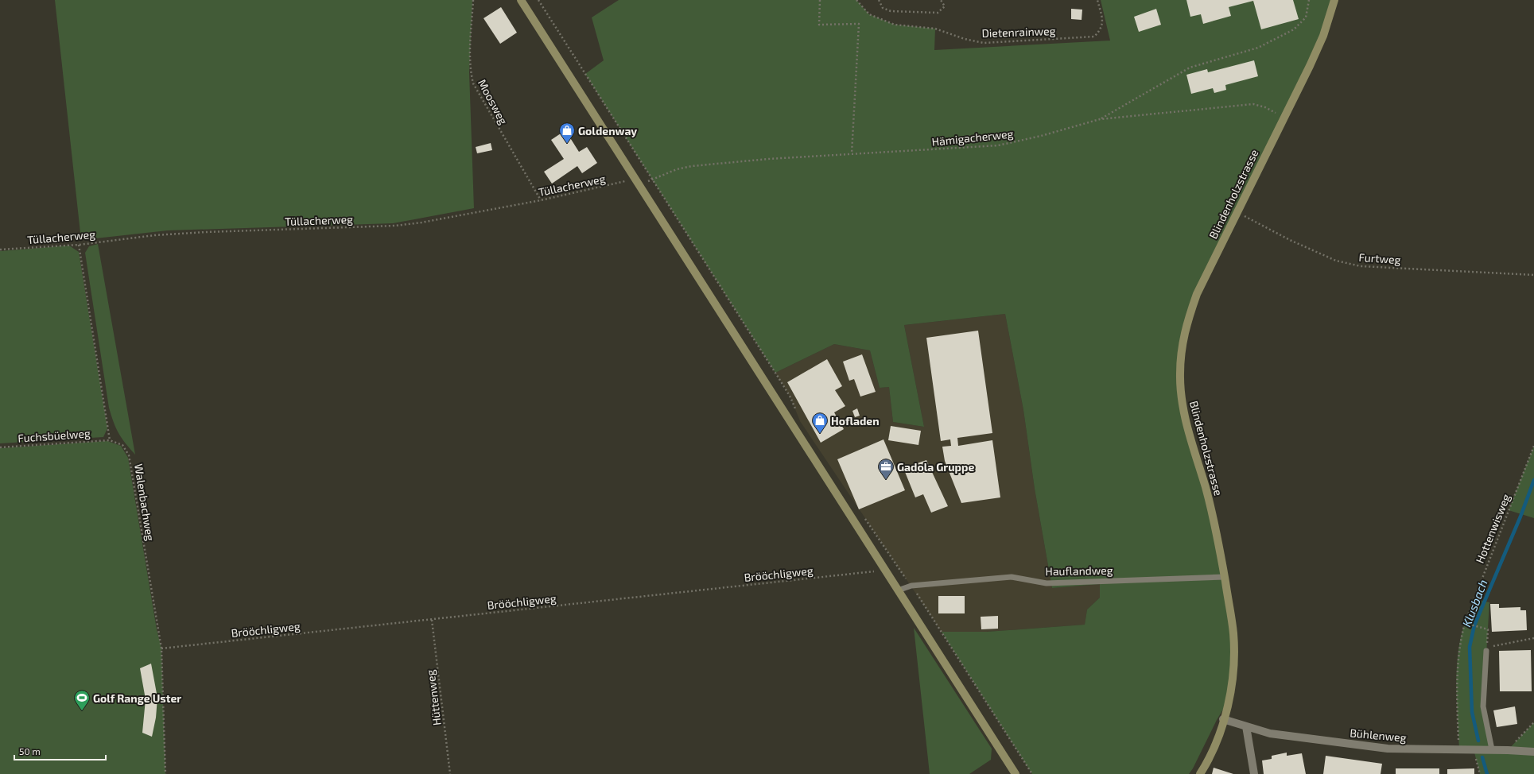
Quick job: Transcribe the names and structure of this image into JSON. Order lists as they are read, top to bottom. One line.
{"streets":{"main road":["Blindenholzstrasse"],"street":["Bühlenweg"],"lane":["Hauflandweg"],"path":["Dietenrainweg","Moosweg","Hämigacherweg","Tüllacherweg","Furtweg","Fuchsbüelweg","Walenbachweg","Hottenwisweg","Brööchligweg","Hüttenweg"]},"crossings":[["Moosweg","Tüllacherweg"],["Hämigacherweg","Blindenholzstrasse"],["Blindenholzstrasse","Furtweg"],["Blindenholzstrasse","Hauflandweg"],["Blindenholzstrasse","Bühlenweg"],["Fuchsbüelweg","Walenbachweg"],["Walenbachweg","Brööchligweg"],["Hottenwisweg","Bühlenweg"],["Brööchligweg","Hüttenweg"]],"water":["Klusbach"],"places":{"shop":["Goldenway","Hofladen"],"office":["Gadola Gruppe"],"sports":["Golf Range Uster"]},"scale_bar":"50 m"}
